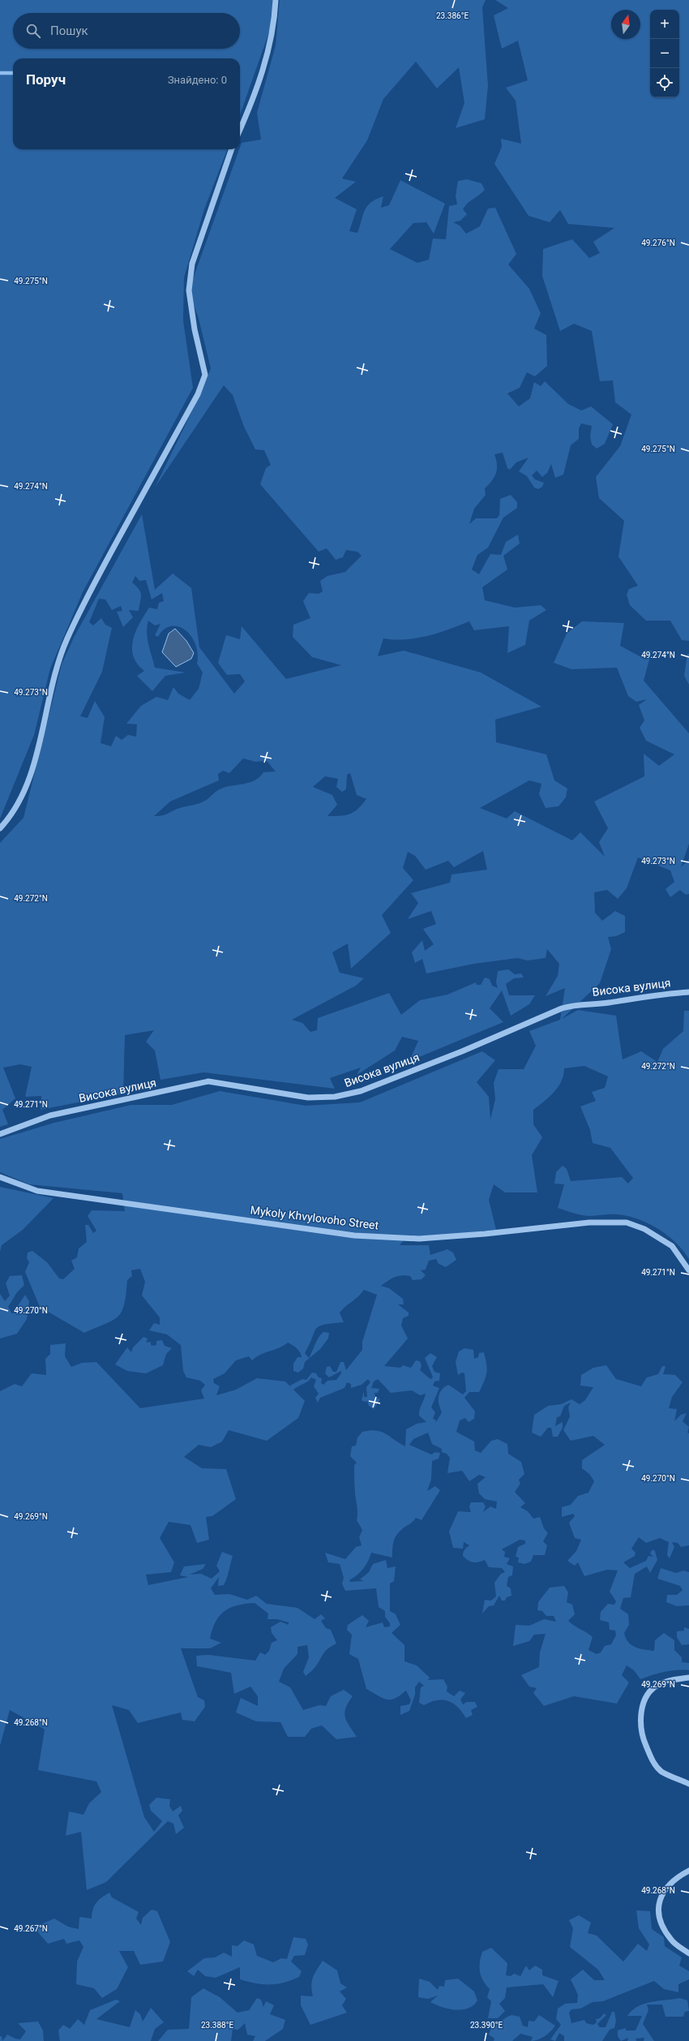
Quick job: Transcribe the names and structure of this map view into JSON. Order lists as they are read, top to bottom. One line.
{"streets":{"street":["Висока вулиця","Mykoly Khvylovoho Street"]},"north":"top","page":{"map_buttons":["+","−"],"search":"Пошук","heading":["Поруч","Знайдено: 0"]},"coordinates":["23.386°E","49.276°N","49.275°N","49.274°N","49.273°N","49.272°N","49.271°N","49.270°N","49.269°N","49.268°N","49.267°N","23.388°E","23.390°E"]}
